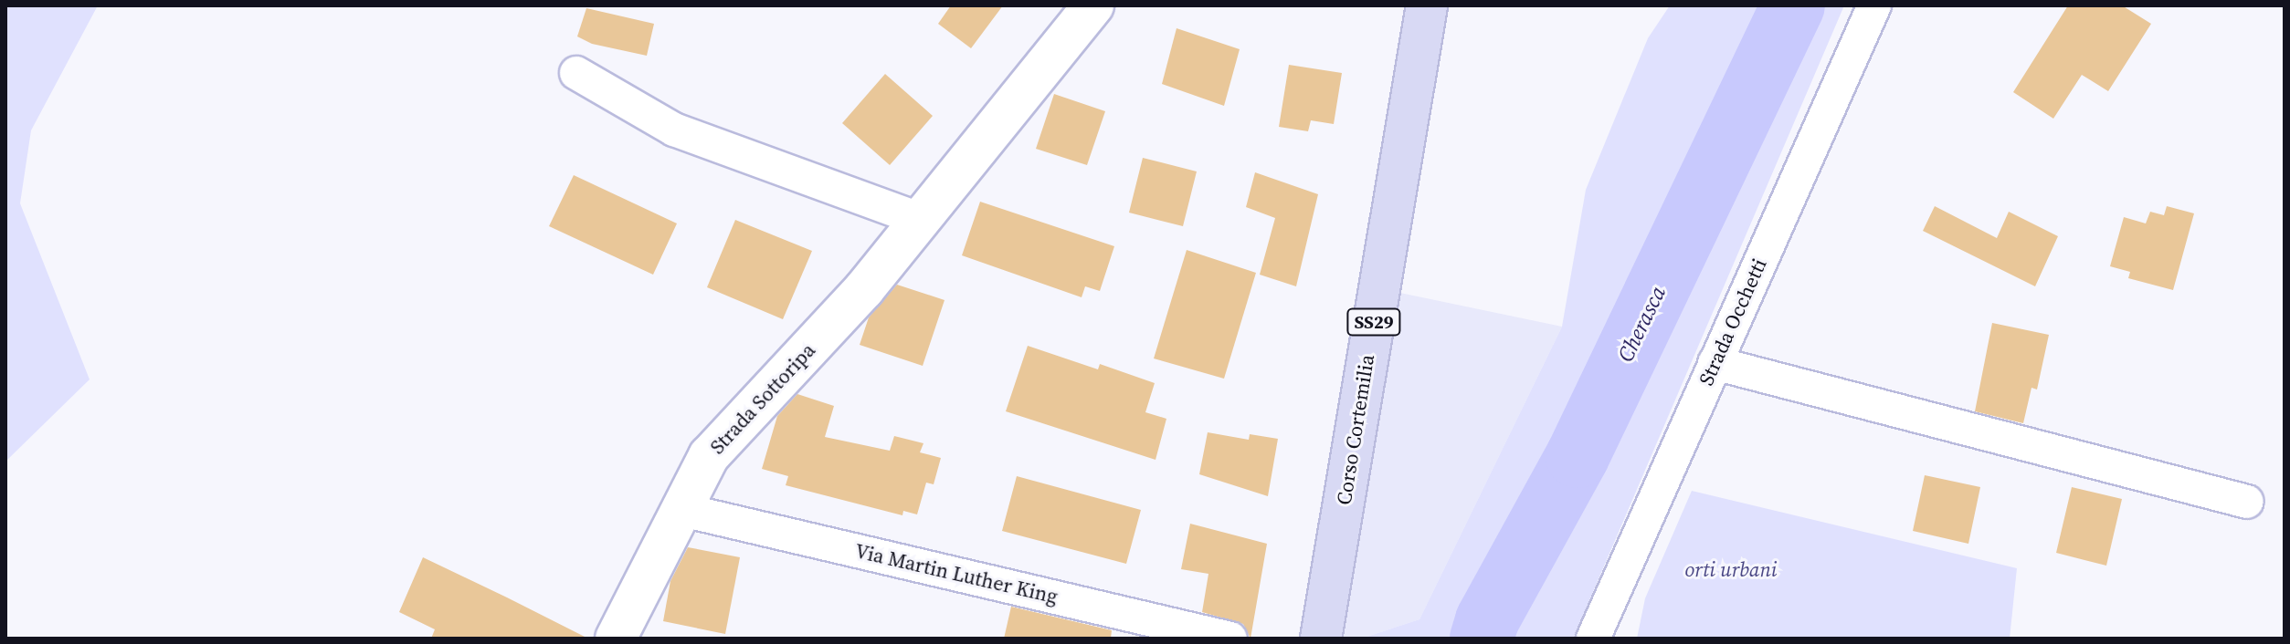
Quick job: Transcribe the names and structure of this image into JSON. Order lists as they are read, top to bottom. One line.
{"streets":{"main road":["SS29","Corso Cortemilia"],"street":["Strada Occhetti","Strada Sottoripa","Via Martin Luther King"]},"crossings":[["Strada Sottoripa","Via Martin Luther King"]],"water":["Cherasca"],"parks":["orti urbani"]}
